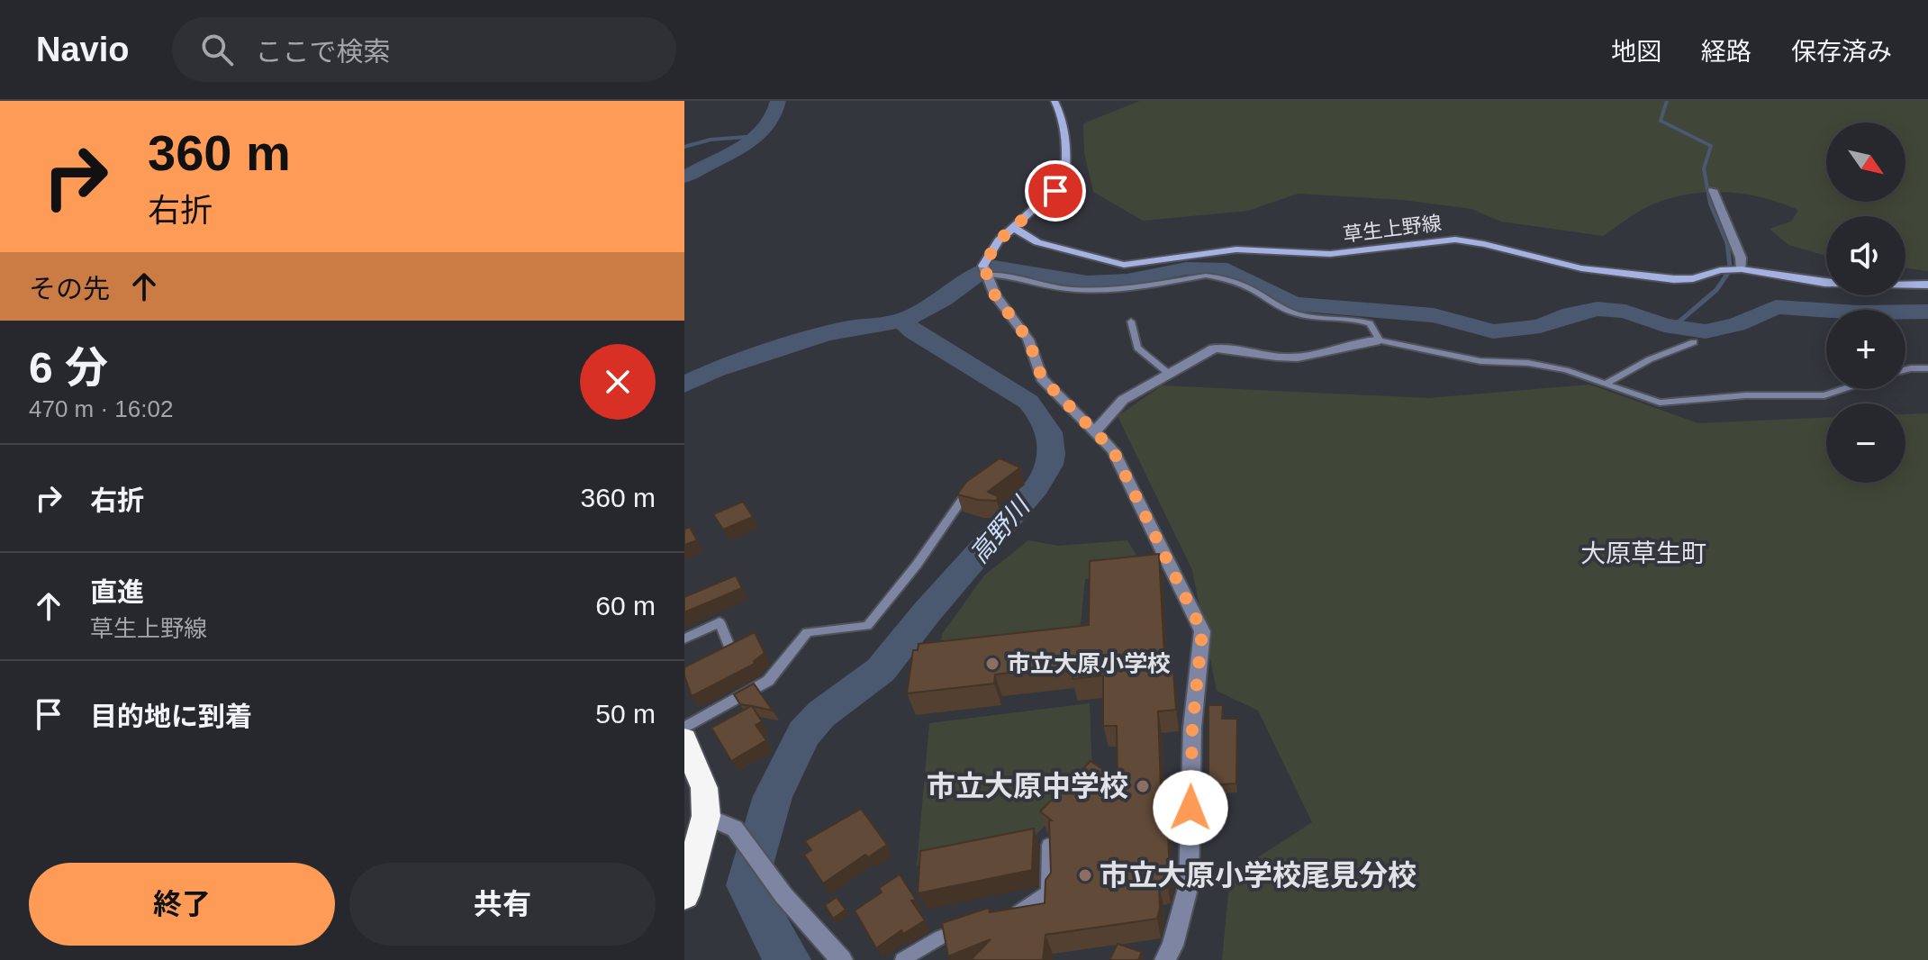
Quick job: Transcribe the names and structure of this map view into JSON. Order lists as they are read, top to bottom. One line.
{"streets":{"main road":["草生上野線"]},"districts":["大原草生町"],"water":["高野川"],"places":["市立大原小学校","市立大原中学校","市立大原小学校尾見分校"],"north":"bottom right","page":{"header":"Navio","search":"ここで検索","nav":["地図","経路","保存済み"],"turn":["360 m","右折"],"map_buttons":["+","−"],"then":"その先","heading":["6 分","470 m · 16:02"],"list":[{"name":"右折","value":"360 m"},{"name":"直進","note":"草生上野線","value":"60 m"},{"name":"目的地に到着","value":"50 m"}],"buttons":["終了","共有"]}}
